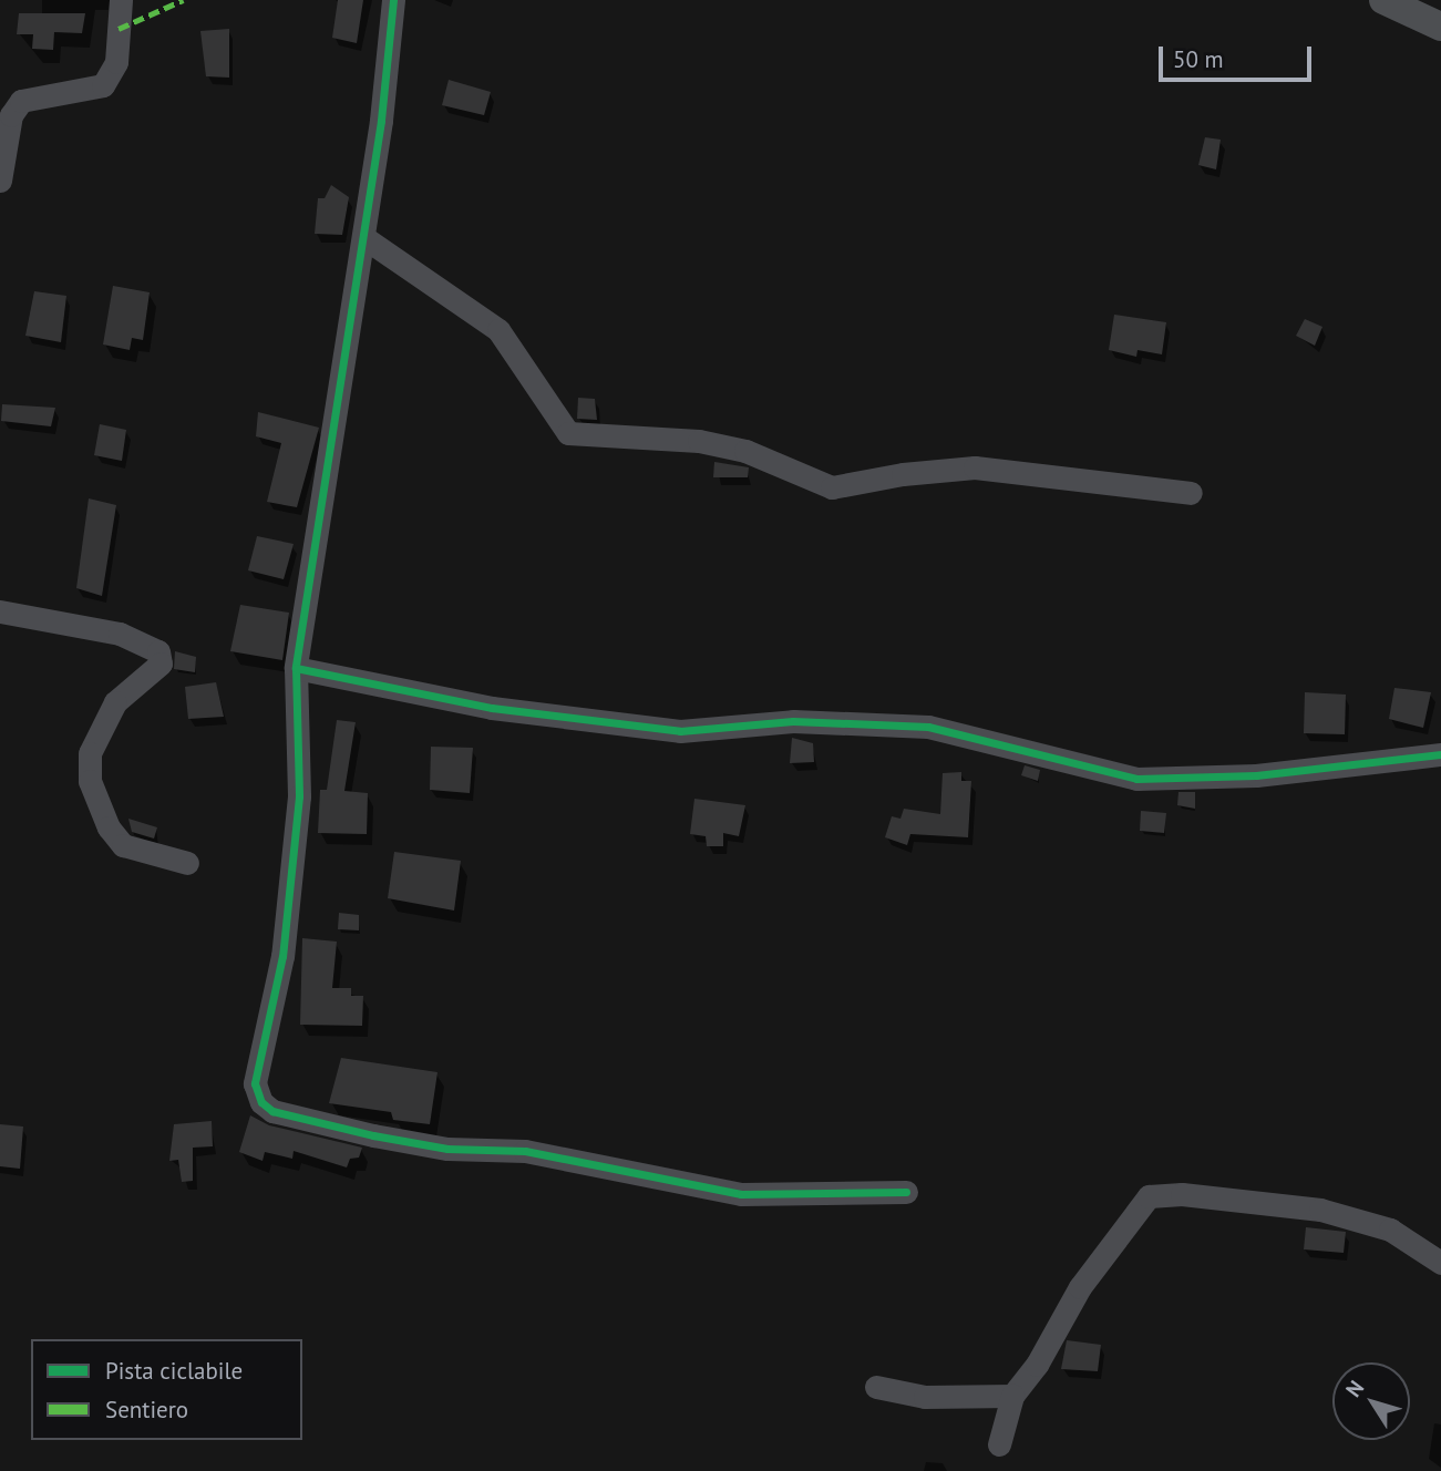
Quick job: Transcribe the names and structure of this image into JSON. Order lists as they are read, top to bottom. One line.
{"legend":["Pista ciclabile","Sentiero"],"scale_bar":"50 m","north":"top left"}
